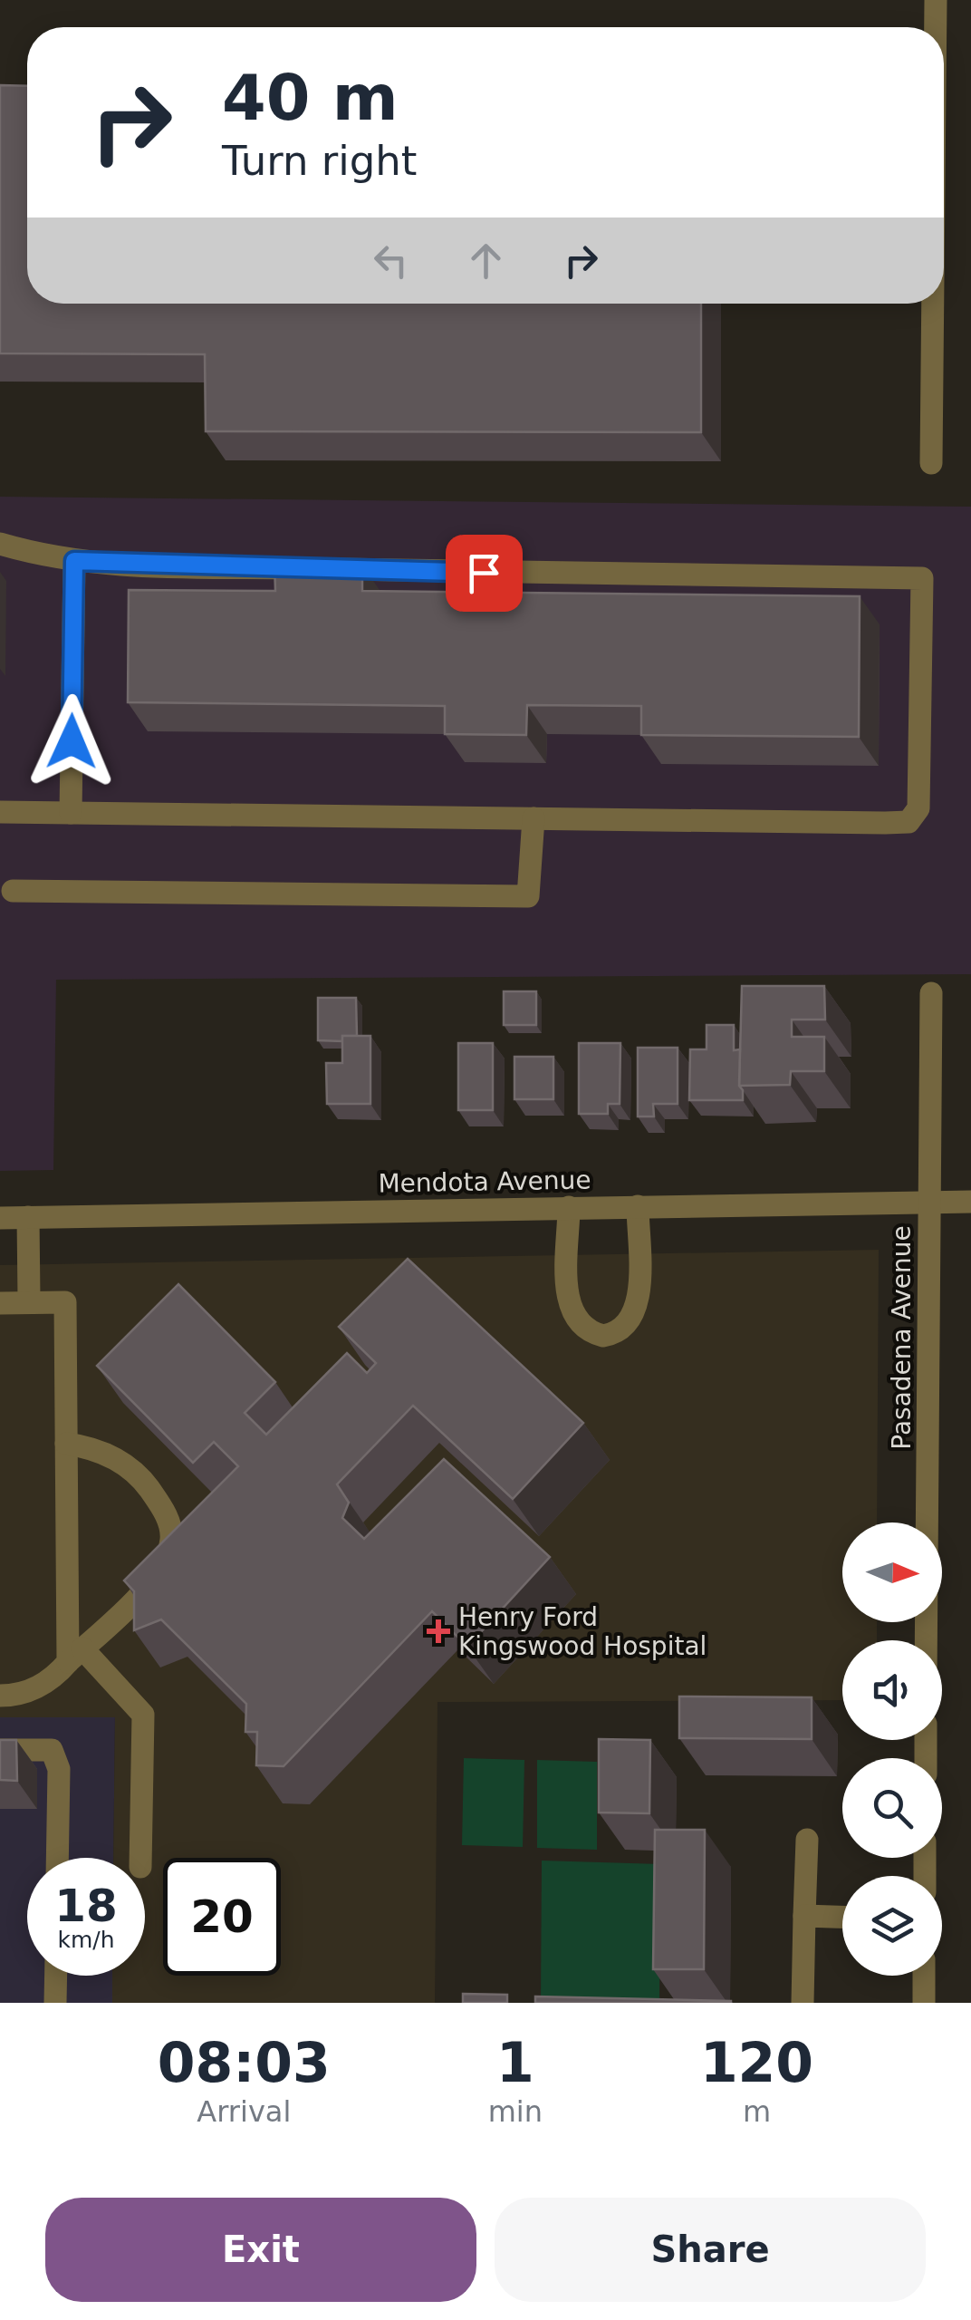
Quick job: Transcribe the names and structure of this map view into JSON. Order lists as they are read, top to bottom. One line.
{"streets":{"street":["Mendota Avenue","Pasadena Avenue"]},"crossings":[["Mendota Avenue","Pasadena Avenue"]],"places":{"health":["Henry Ford Kingswood Hospital"]},"north":"right","page":{"turn":["40 m","Turn right"],"speed":"18 km/h","limit":"20","eta":["08:03","Arrival","1","min","120","m"],"buttons":["Exit","Share"]}}
